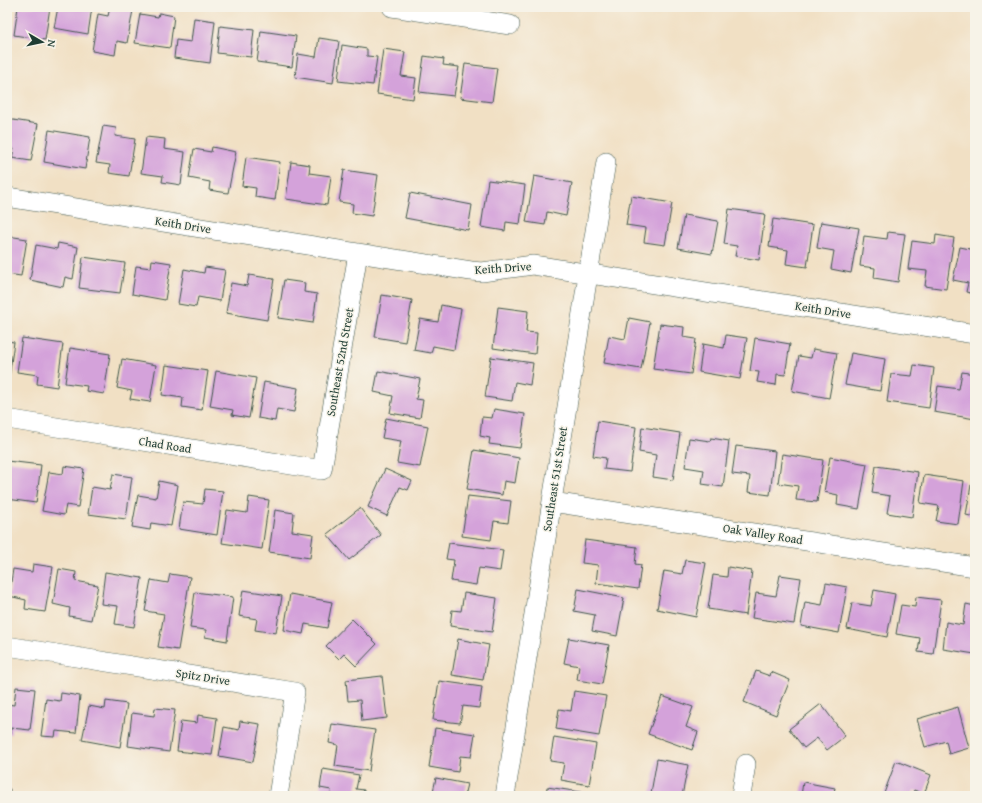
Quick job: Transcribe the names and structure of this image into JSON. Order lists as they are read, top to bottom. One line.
{"streets":{"street":["Keith Drive","Southeast 52nd Street","Chad Road","Southeast 51st Street","Oak Valley Road","Spitz Drive"]},"crossings":[["Keith Drive","Southeast 52nd Street"],["Keith Drive","Southeast 51st Street"],["Southeast 52nd Street","Chad Road"],["Southeast 51st Street","Oak Valley Road"]],"north":"right"}
